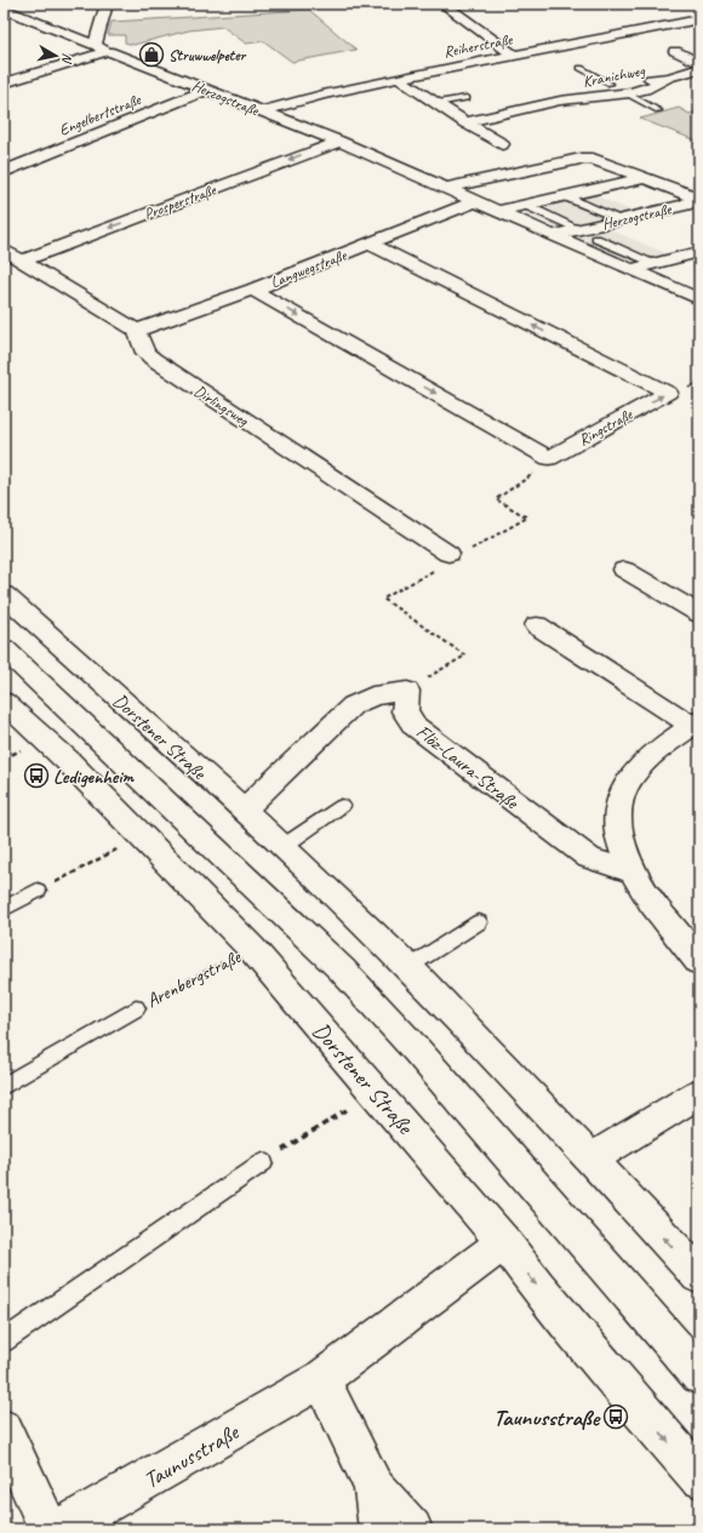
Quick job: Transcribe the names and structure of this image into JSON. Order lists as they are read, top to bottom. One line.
{"streets":{"street":["Reiherstraße","Kranichweg","Herzogstraße","Engelbertstraße","Prosperstraße","Langwegstraße","Dirlingsweg","Ringstraße","Dorstener Straße","Flöz-Laura-Straße","Taunusstraße"],"path":["Arenbergstraße"]},"crossings":[["Reiherstraße","Herzogstraße"],["Herzogstraße","Engelbertstraße"],["Herzogstraße","Prosperstraße"],["Herzogstraße","Langwegstraße"],["Langwegstraße","Dirlingsweg"],["Langwegstraße","Ringstraße"],["Dorstener Straße","Arenbergstraße"],["Dorstener Straße","Taunusstraße"]],"places":{"shop":["Struwwelpeter"],"bus stop":["Ledigenheim","Taunusstraße"]},"north":"right"}
